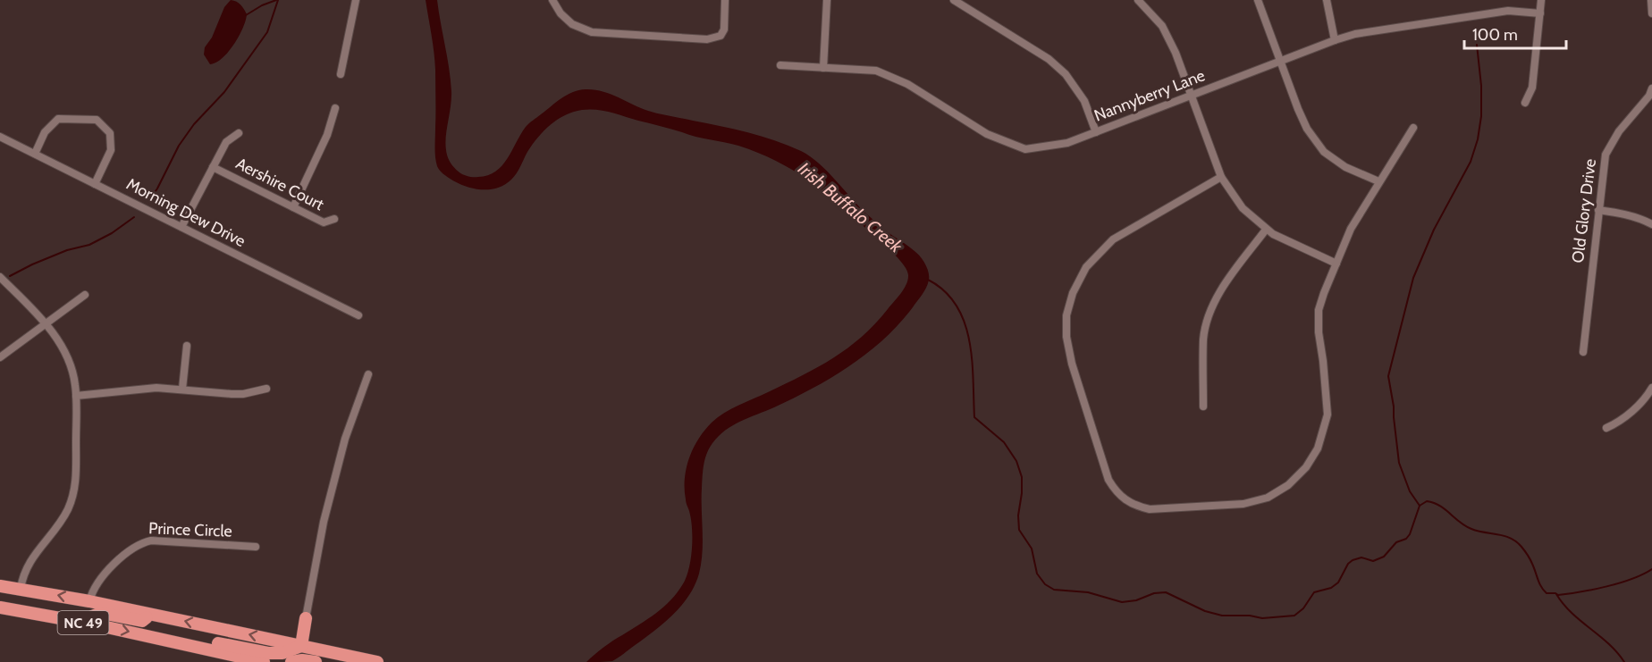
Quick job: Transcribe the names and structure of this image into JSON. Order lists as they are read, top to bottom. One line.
{"streets":{"highway":["NC 49"],"street":["Nannyberry Lane","Aershire Court","Old Glory Drive","Morning Dew Drive","Prince Circle"]},"crossings":[["Prince Circle","NC 49"]],"water":["Irish Buffalo Creek"],"scale_bar":"100 m"}
